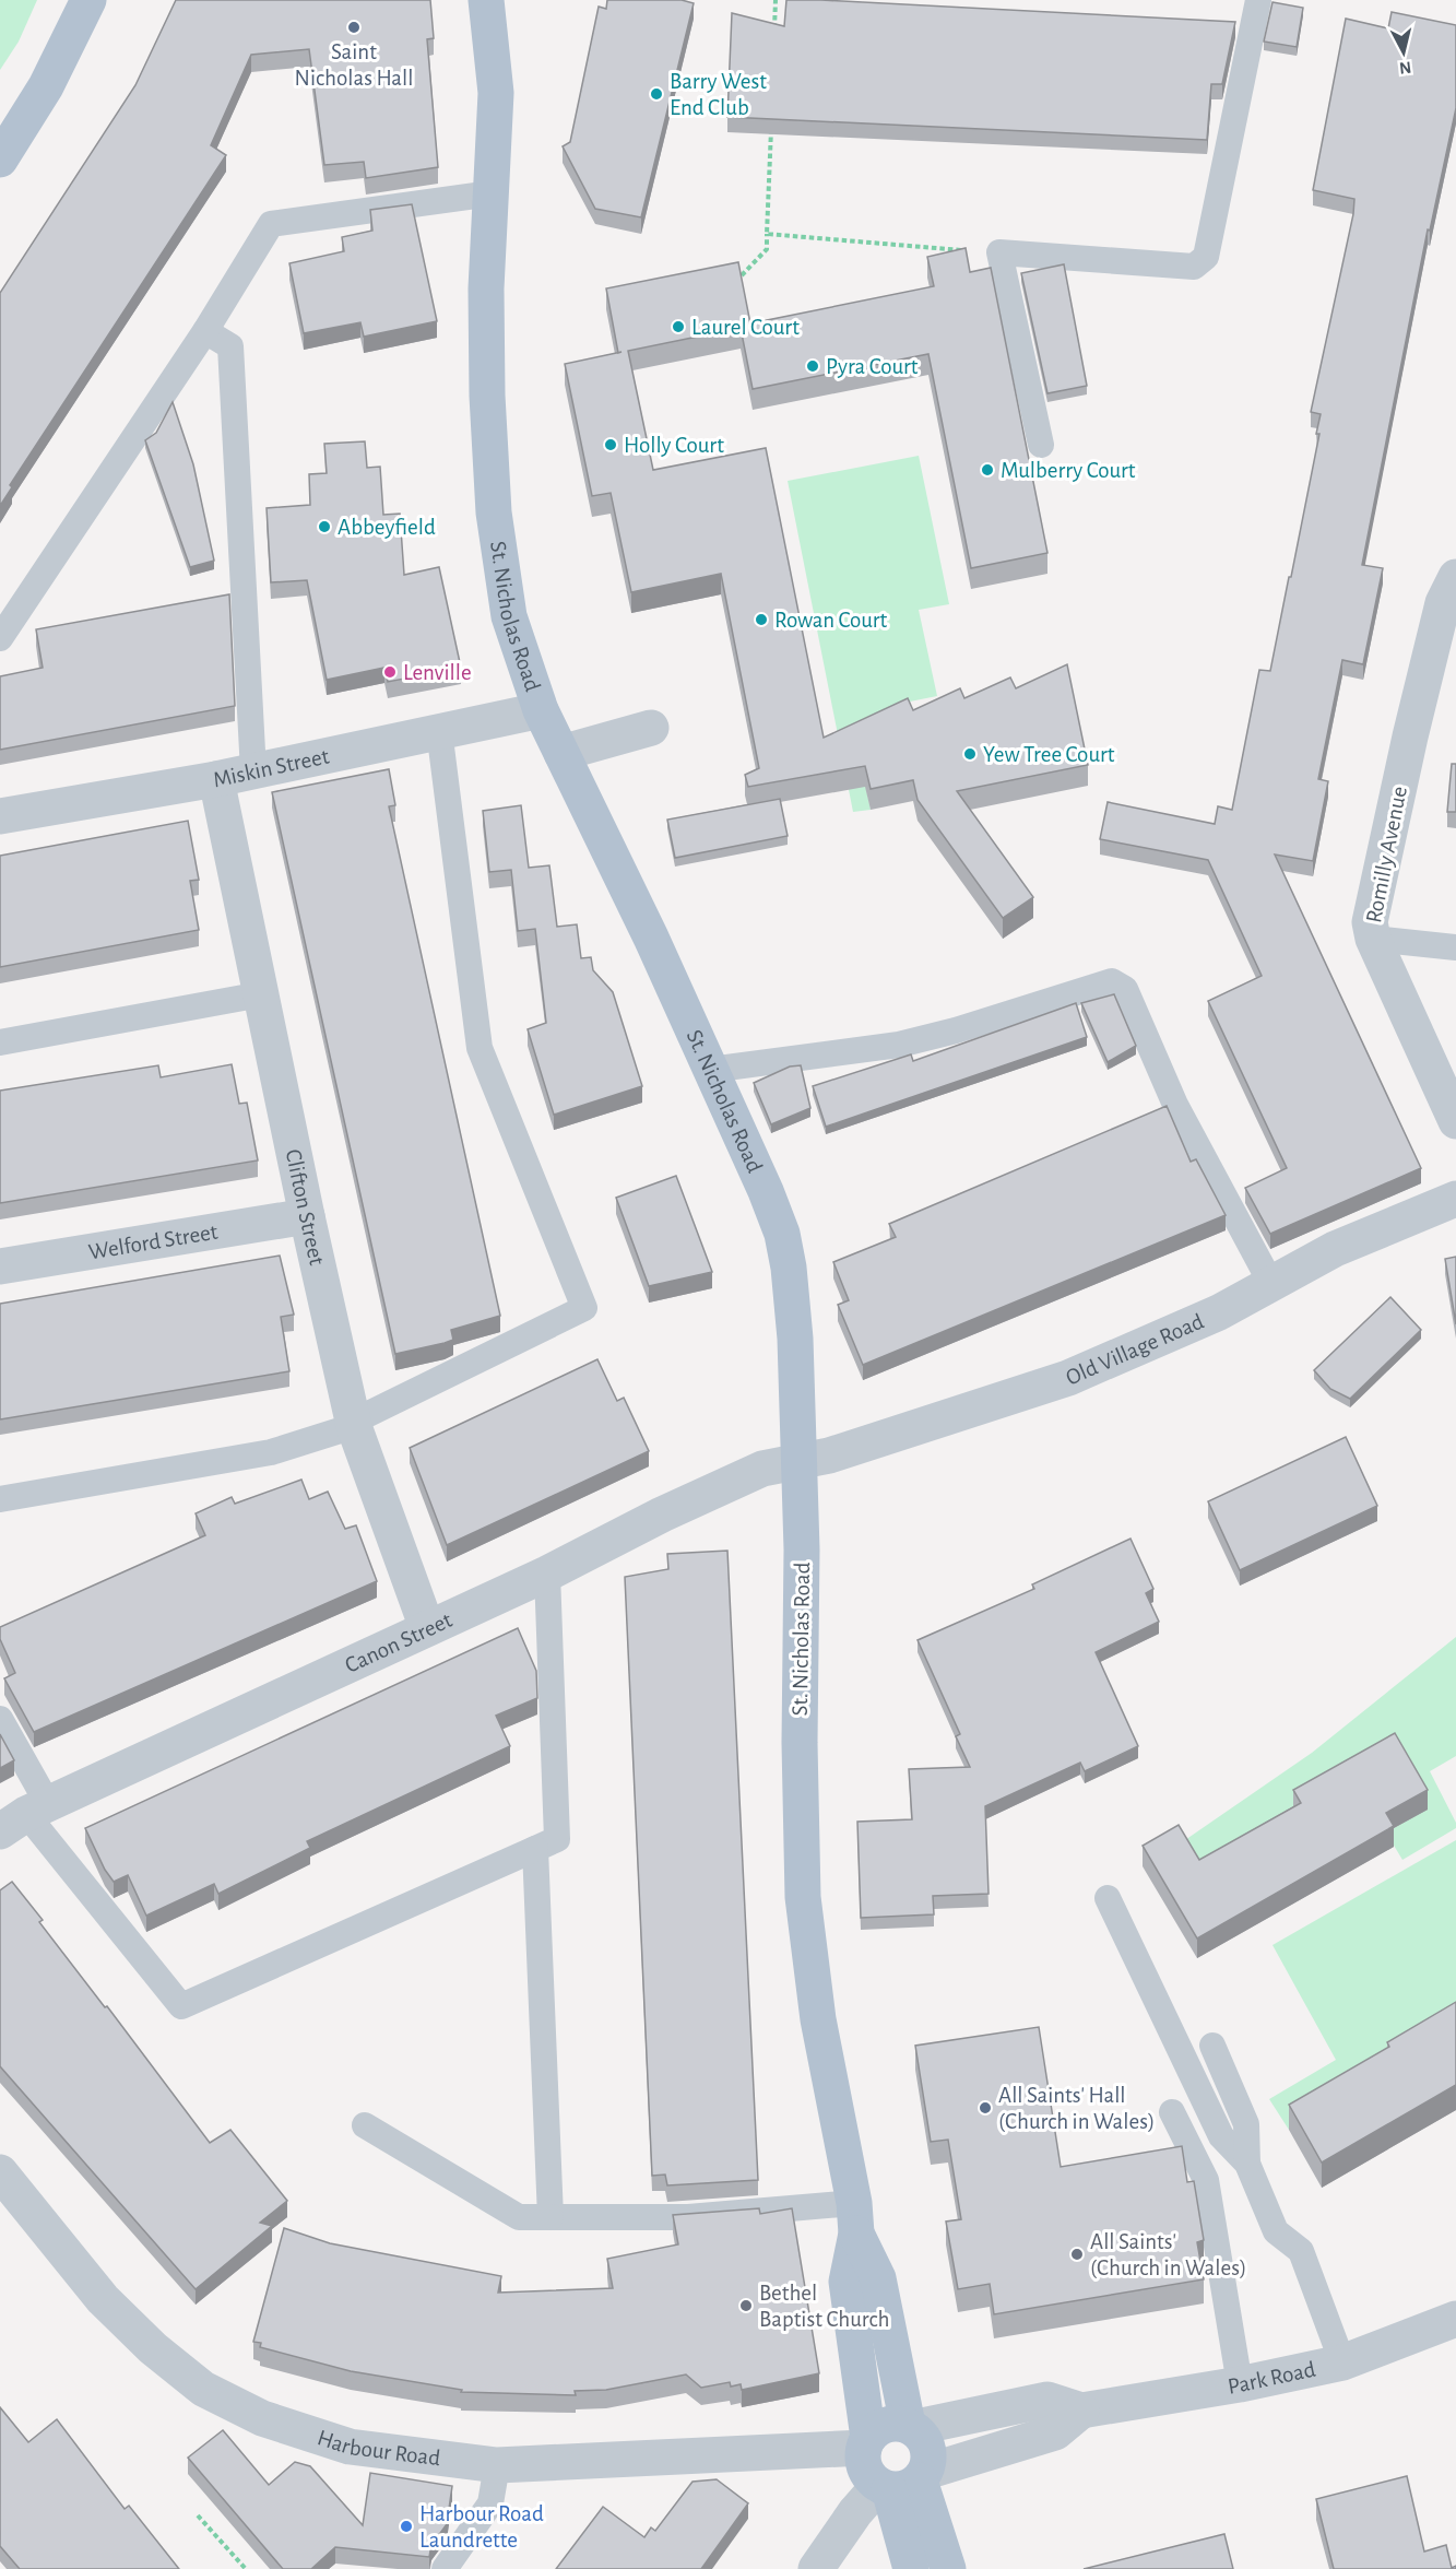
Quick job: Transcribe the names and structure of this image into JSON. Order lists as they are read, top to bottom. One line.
{"streets":{"main road":["St. Nicholas Road"],"street":["Miskin Street","Romilly Avenue","Clifton Street","Welford Street","Old Village Road","Canon Street","Park Road","Harbour Road"]},"crossings":[["St. Nicholas Road","Miskin Street"],["St. Nicholas Road","Old Village Road"],["St. Nicholas Road","Canon Street"],["St. Nicholas Road","Park Road"],["St. Nicholas Road","Harbour Road"],["Miskin Street","Clifton Street"],["Clifton Street","Welford Street"],["Clifton Street","Canon Street"],["Old Village Road","Canon Street"],["Park Road","Harbour Road"]],"places":["Saint Nicholas Hall","Barry West End Club","Laurel Court","Pyra Court","Holly Court","Mulberry Court","Abbeyfield","Rowan Court","Lenville","Yew Tree Court","All Saints' Hall (Church in Wales)","All Saints' (Church in Wales)","Bethel Baptist Church","Harbour Road Laundrette"],"north":"bottom"}
